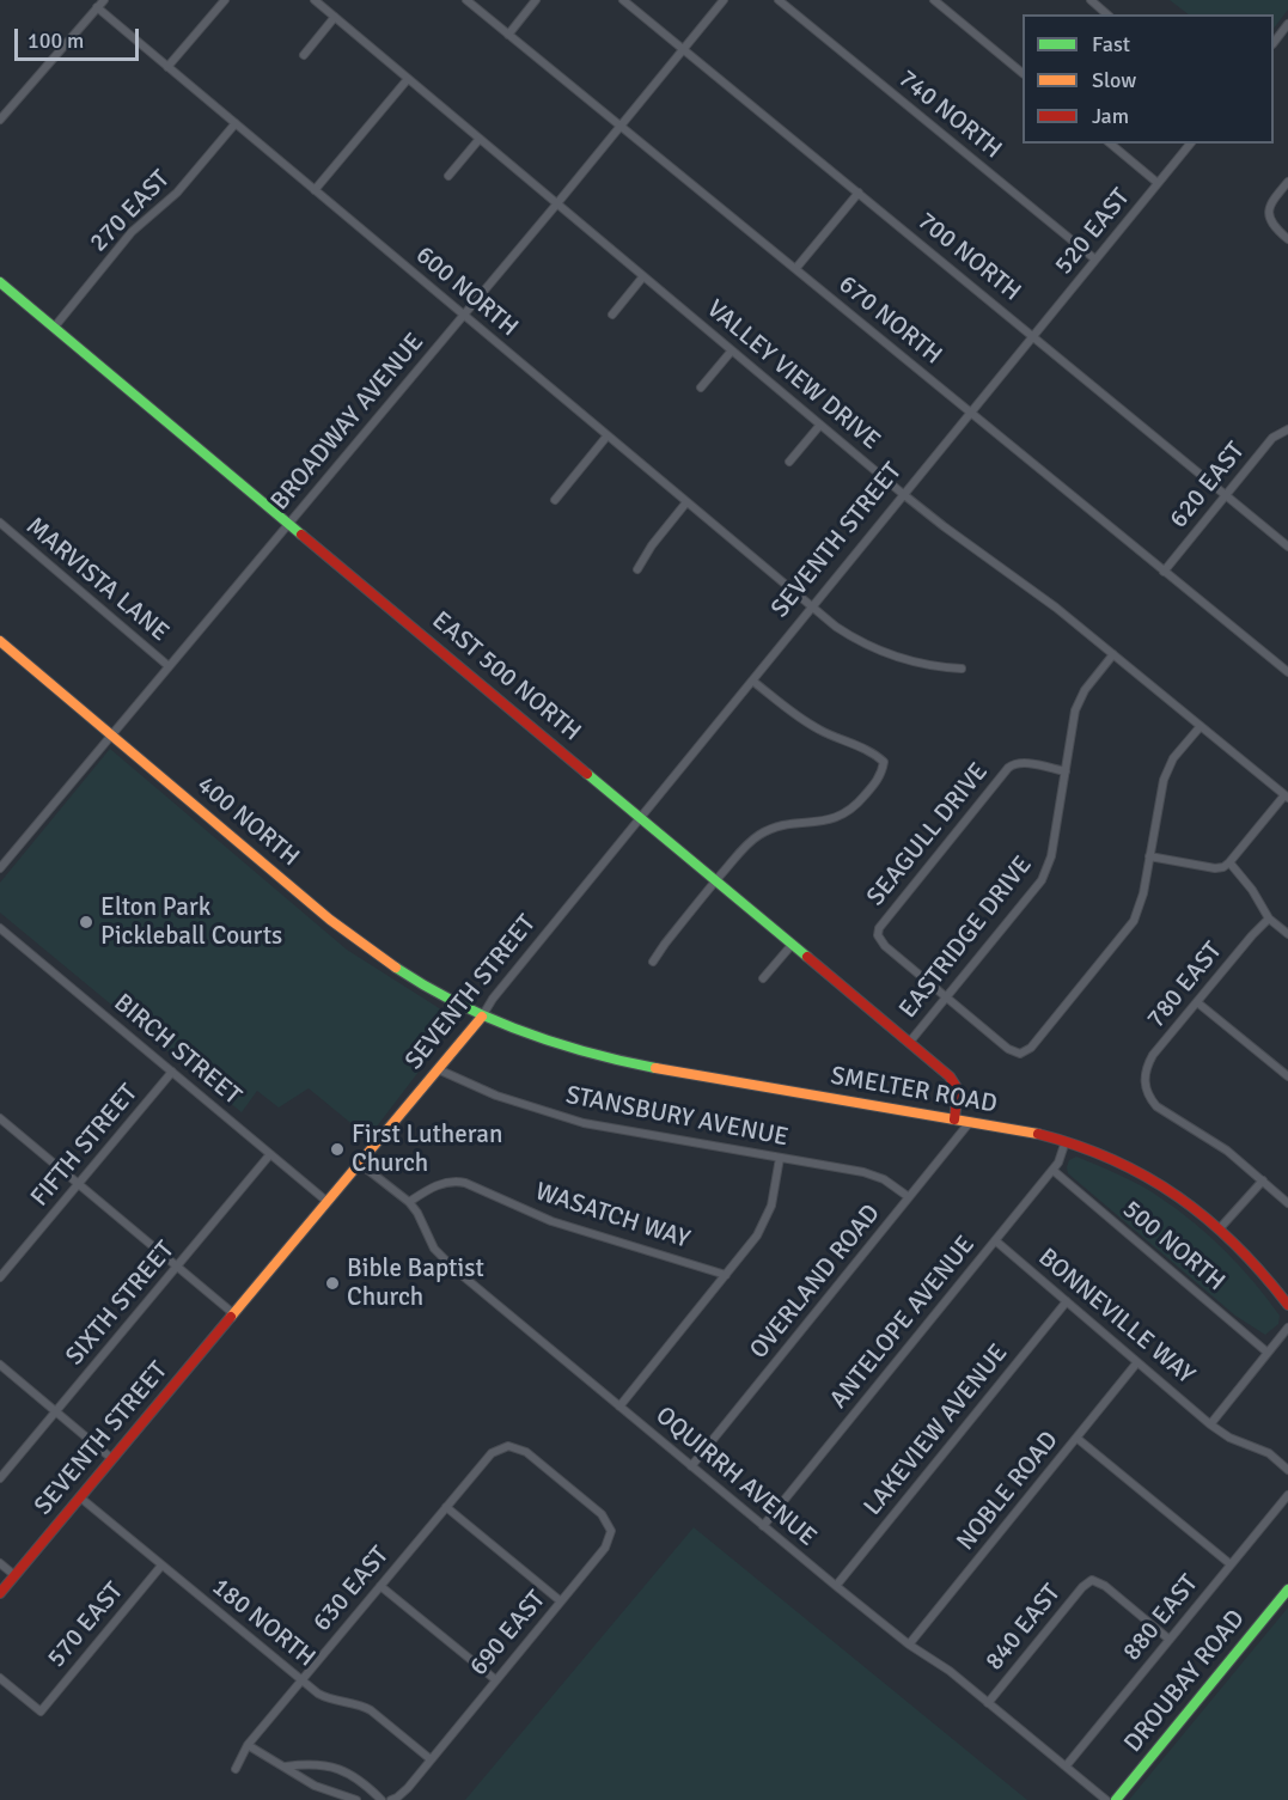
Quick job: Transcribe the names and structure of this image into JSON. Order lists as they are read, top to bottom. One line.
{"streets":{"street":["740 NORTH","270 EAST","520 EAST","700 NORTH","600 NORTH","670 NORTH","VALLEY VIEW DRIVE","BROADWAY AVENUE","620 EAST","SEVENTH STREET","MARVISTA LANE","EAST 500 NORTH","400 NORTH","SEAGULL DRIVE","EASTRIDGE DRIVE","780 EAST","BIRCH STREET","SMELTER ROAD","STANSBURY AVENUE","FIFTH STREET","WASATCH WAY","500 NORTH","OVERLAND ROAD","SIXTH STREET","BONNEVILLE WAY","ANTELOPE AVENUE","LAKEVIEW AVENUE","OQUIRRH AVENUE","NOBLE ROAD","630 EAST","880 EAST","180 NORTH","570 EAST","840 EAST","690 EAST","DROUBAY ROAD"]},"crossings":[["740 NORTH","520 EAST"],["270 EAST","600 NORTH"],["270 EAST","EAST 500 NORTH"],["520 EAST","700 NORTH"],["520 EAST","670 NORTH"],["520 EAST","SEVENTH STREET"],["700 NORTH","BROADWAY AVENUE"],["700 NORTH","620 EAST"],["600 NORTH","BROADWAY AVENUE"],["600 NORTH","SEVENTH STREET"],["670 NORTH","BROADWAY AVENUE"],["670 NORTH","620 EAST"],["670 NORTH","SEVENTH STREET"],["VALLEY VIEW DRIVE","BROADWAY AVENUE"],["VALLEY VIEW DRIVE","SEVENTH STREET"],["VALLEY VIEW DRIVE","EASTRIDGE DRIVE"],["BROADWAY AVENUE","MARVISTA LANE"],["BROADWAY AVENUE","EAST 500 NORTH"],["BROADWAY AVENUE","400 NORTH"],["SEVENTH STREET","EAST 500 NORTH"],["SEVENTH STREET","400 NORTH"],["SEVENTH STREET","BIRCH STREET"],["SEVENTH STREET","SMELTER ROAD"],["SEVENTH STREET","STANSBURY AVENUE"],["SEVENTH STREET","OQUIRRH AVENUE"],["SEVENTH STREET","180 NORTH"],["EAST 500 NORTH","EASTRIDGE DRIVE"],["EAST 500 NORTH","SMELTER ROAD"],["400 NORTH","SMELTER ROAD"],["SEAGULL DRIVE","EASTRIDGE DRIVE"],["BIRCH STREET","FIFTH STREET"],["BIRCH STREET","SIXTH STREET"],["SMELTER ROAD","OVERLAND ROAD"],["SMELTER ROAD","ANTELOPE AVENUE"],["STANSBURY AVENUE","OVERLAND ROAD"],["WASATCH WAY","OQUIRRH AVENUE"],["500 NORTH","ANTELOPE AVENUE"],["OVERLAND ROAD","OQUIRRH AVENUE"],["BONNEVILLE WAY","ANTELOPE AVENUE"],["BONNEVILLE WAY","LAKEVIEW AVENUE"],["BONNEVILLE WAY","NOBLE ROAD"],["ANTELOPE AVENUE","OQUIRRH AVENUE"],["LAKEVIEW AVENUE","OQUIRRH AVENUE"],["OQUIRRH AVENUE","NOBLE ROAD"],["OQUIRRH AVENUE","880 EAST"],["OQUIRRH AVENUE","840 EAST"],["630 EAST","180 NORTH"],["630 EAST","690 EAST"],["880 EAST","840 EAST"],["180 NORTH","570 EAST"],["180 NORTH","690 EAST"]],"places":["Elton Park Pickleball Courts","First Lutheran Church","Bible Baptist Church"],"legend":["Fast","Slow","Jam"],"scale_bar":"100 m"}
